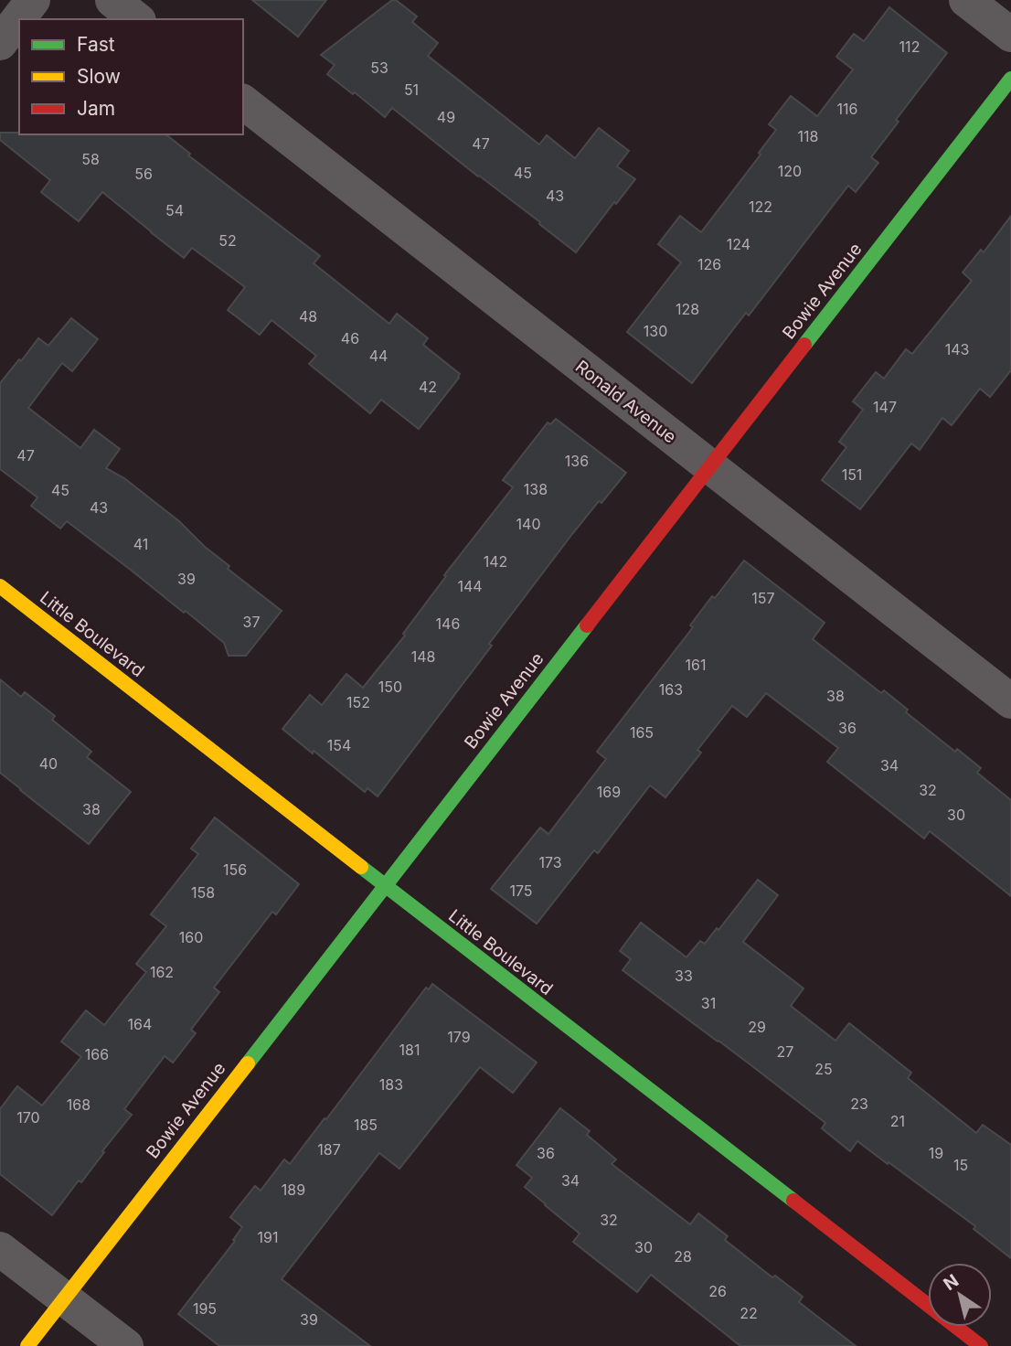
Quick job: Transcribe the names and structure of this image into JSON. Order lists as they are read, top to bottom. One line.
{"streets":{"street":["Bowie Avenue","Ronald Avenue","Little Boulevard"]},"crossings":[["Bowie Avenue","Ronald Avenue"],["Bowie Avenue","Little Boulevard"]],"house_numbers":["112","53","51","116","49","118","47","58","120","45","56","43","122","54","52","124","126","128","48","130","46","143","44","42","147","47","136","151","138","45","43","140","41","142","39","144","157","37","146","148","161","150","163","38","152","36","165","154","40","34","32","169","38","30","173","156","175","158","160","162","33","31","164","29","179","181","27","166","25","183","23","168","170","21","185","187","36","19","15","34","189","32","191","30","28","26","195","22","39"],"legend":["Fast","Slow","Jam"],"north":"top left"}
